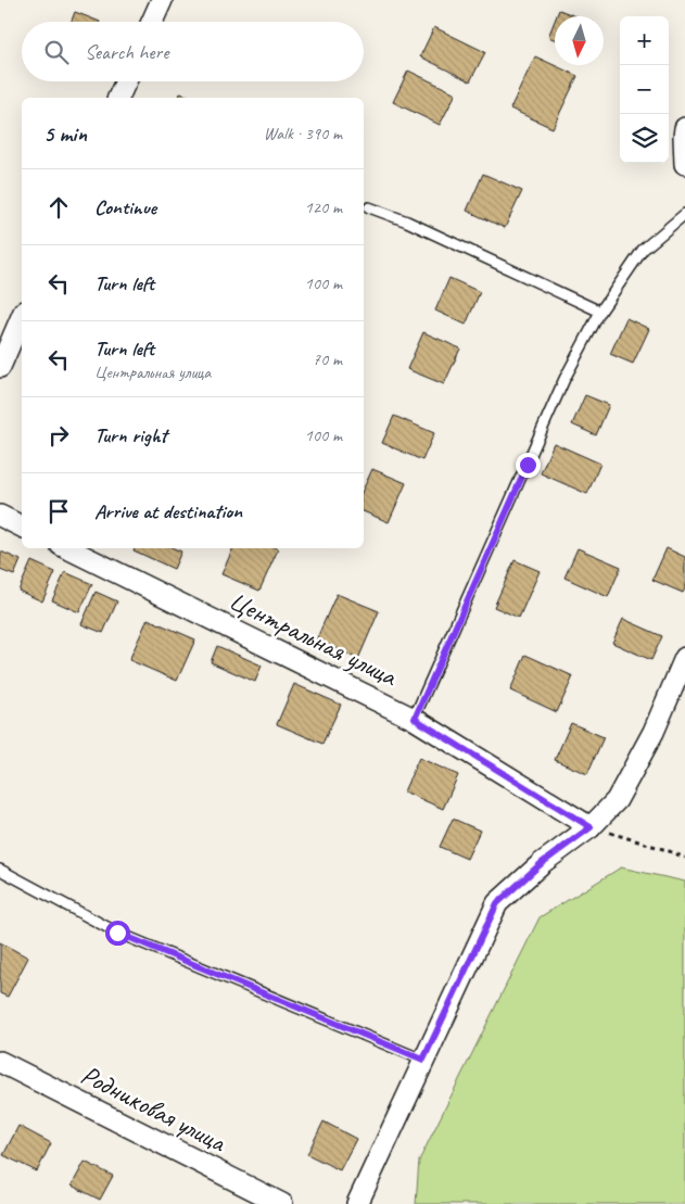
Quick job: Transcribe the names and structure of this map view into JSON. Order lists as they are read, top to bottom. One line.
{"streets":{"street":["Центральная улица","Родниковая улица"]},"north":"bottom","page":{"map_buttons":["+","−"],"search":"Search here","heading":["5 min","Walk · 390 m"],"list":[["Continue","120 m"],["Turn left","100 m"],["Turn left","Центральная улица","70 m"],["Turn right","100 m"],"Arrive at destination"]}}
